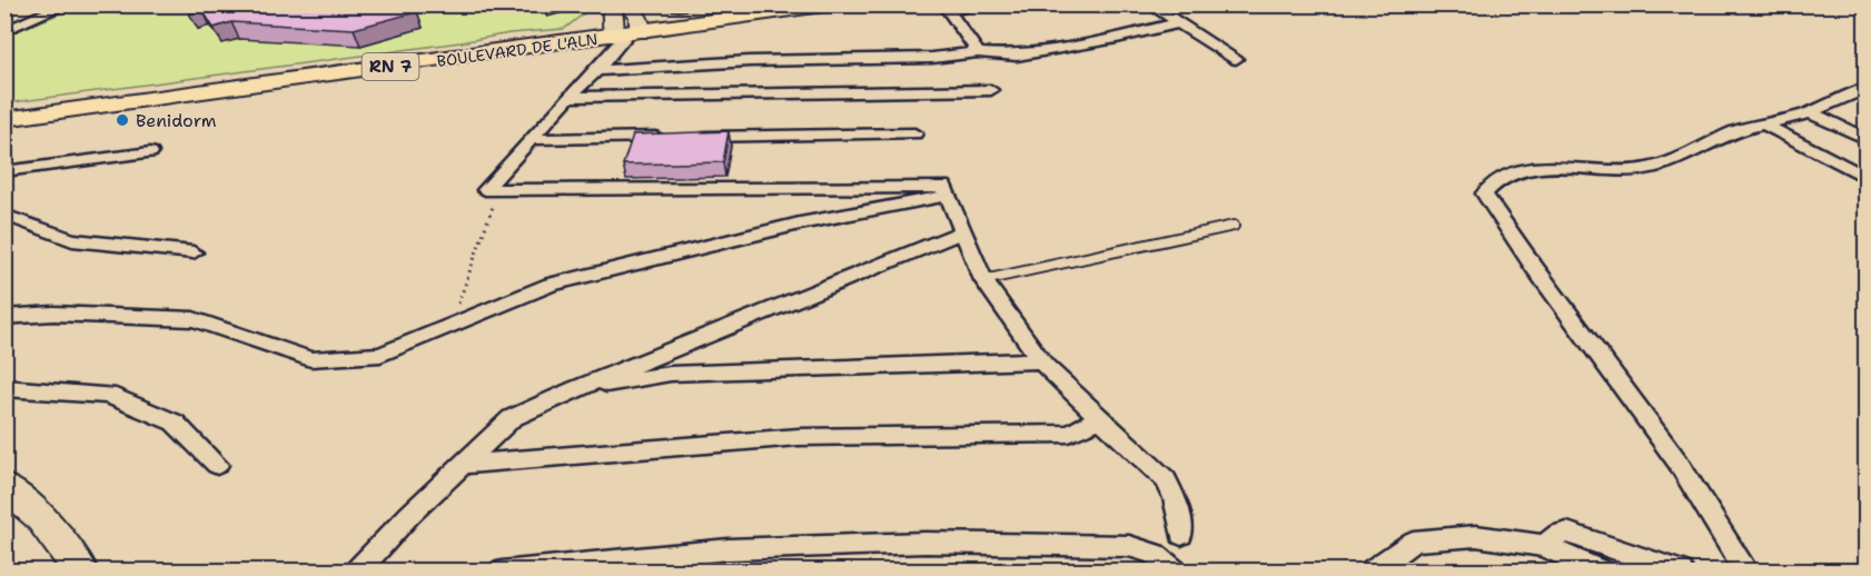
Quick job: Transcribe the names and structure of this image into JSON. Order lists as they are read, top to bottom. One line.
{"streets":{"main road":["BOULEVARD DE L'ALN","RN 7"]},"places":["Benidorm"]}
